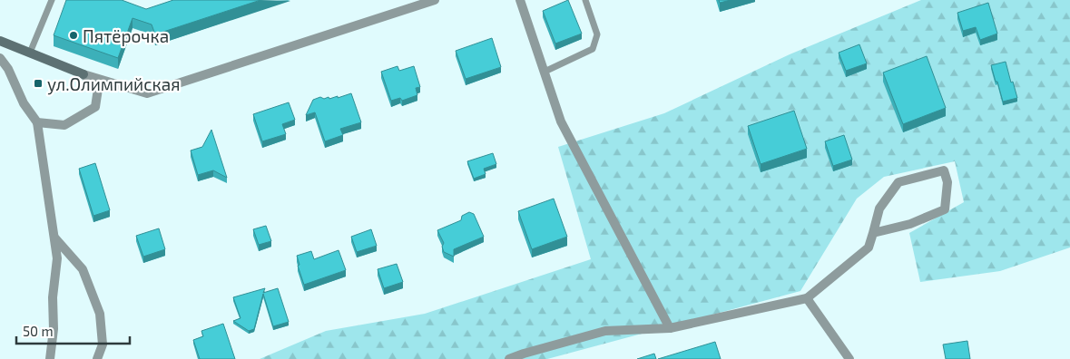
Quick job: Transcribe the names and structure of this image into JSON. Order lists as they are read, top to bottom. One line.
{"places":{"other":["Пятёрочка"],"transit":["ул.Олимпийская"]},"scale_bar":"50 m"}
